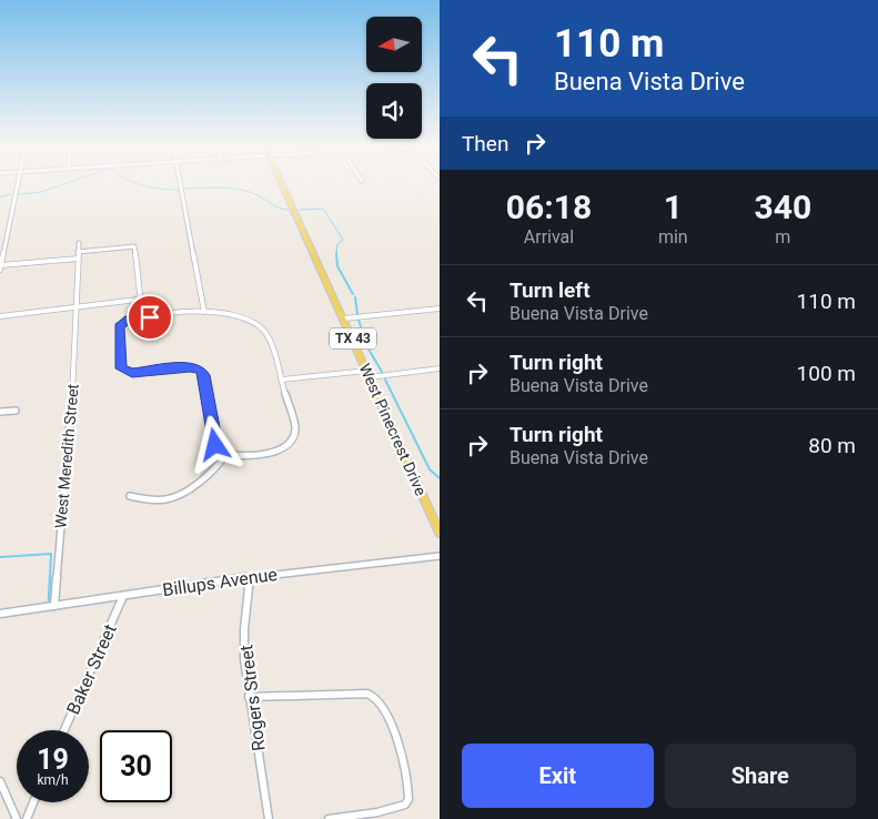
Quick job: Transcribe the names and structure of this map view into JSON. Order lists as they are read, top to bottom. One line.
{"streets":{"main road":["TX 43","West Pinecrest Drive"],"street":["West Meredith Street","Billups Avenue","Baker Street","Rogers Street"]},"crossings":[["West Meredith Street","Billups Avenue"],["Billups Avenue","Baker Street"],["Billups Avenue","Rogers Street"]],"north":"left","page":{"turn":["110 m","Buena Vista Drive"],"then":"Then","eta":["06:18","Arrival","1","min","340","m"],"list":[{"name":"Turn left","note":"Buena Vista Drive","value":"110 m"},{"name":"Turn right","note":"Buena Vista Drive","value":"100 m"},{"name":"Turn right","note":"Buena Vista Drive","value":"80 m"}],"speed":"19 km/h","limit":"30","buttons":["Exit","Share"]}}
